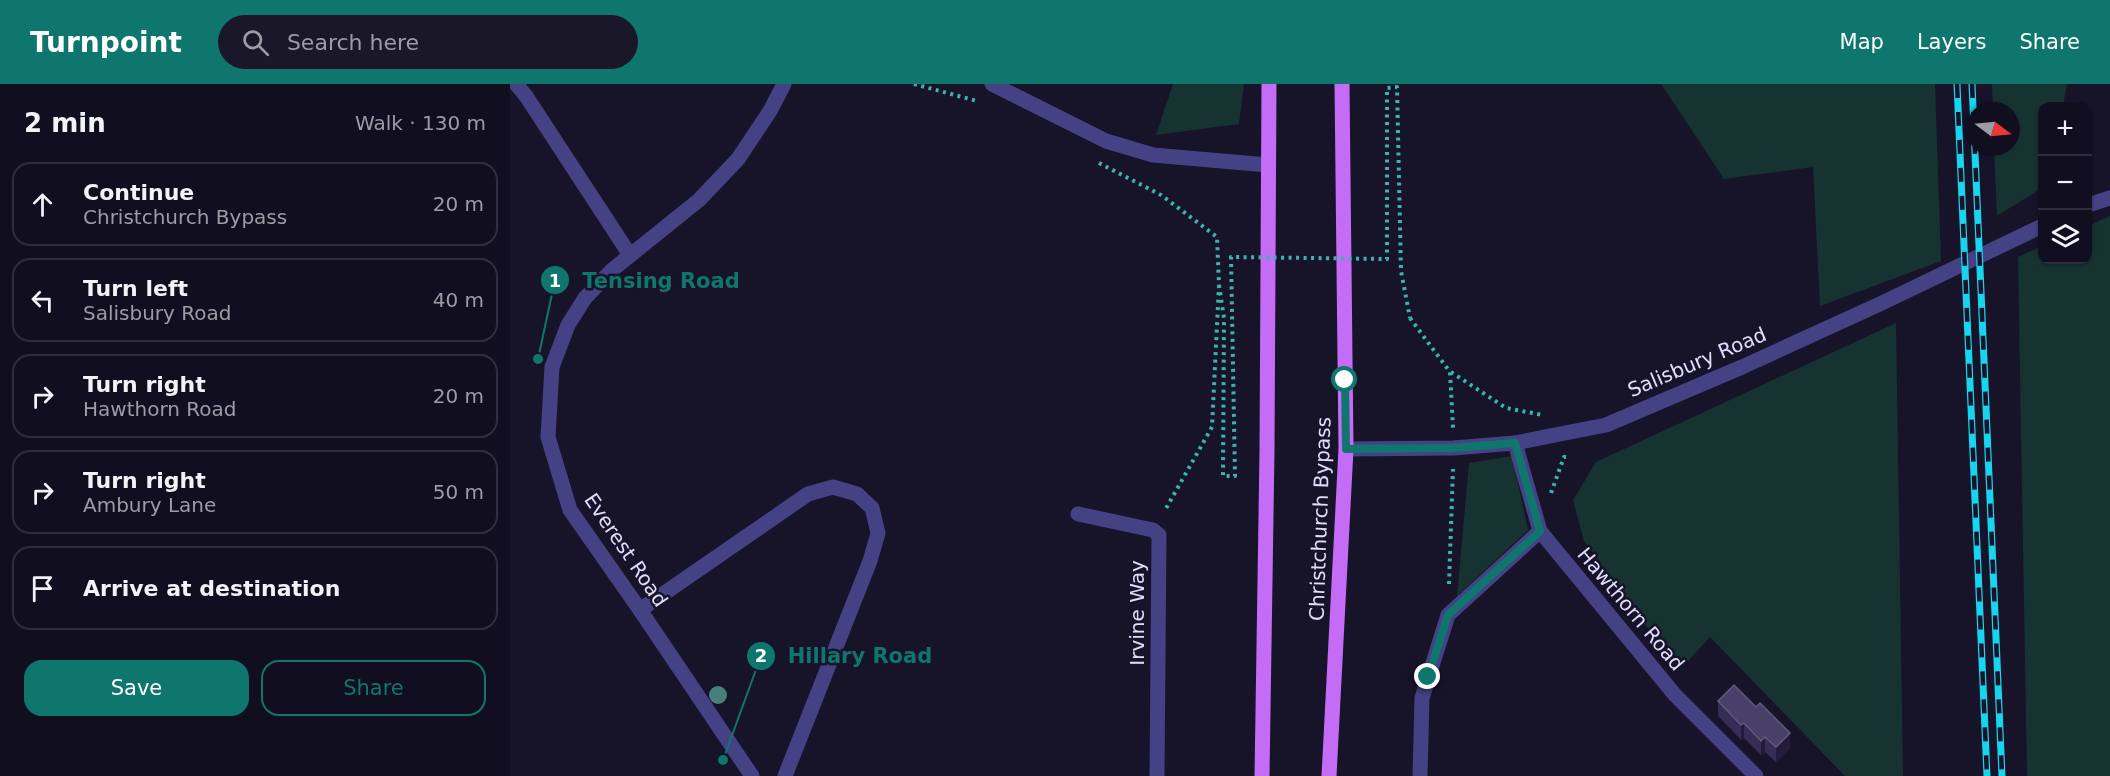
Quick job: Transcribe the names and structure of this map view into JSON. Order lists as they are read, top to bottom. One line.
{"streets":{"main road":["Christchurch Bypass"],"street":["Salisbury Road","Everest Road","Hawthorn Road","Irvine Way"]},"crossings":[["Salisbury Road","Christchurch Bypass"],["Salisbury Road","Hawthorn Road"]],"places":["Tensing Road","Hillary Road"],"north":"right","page":{"header":"Turnpoint","search":"Search here","nav":["Map","Layers","Share"],"heading":["2 min","Walk · 130 m"],"map_buttons":["+","−"],"list":[["Continue","Christchurch Bypass","20 m"],["Turn left","Salisbury Road","40 m"],["Turn right","Hawthorn Road","20 m"],["Turn right","Ambury Lane","50 m"],"Arrive at destination"],"buttons":["Save","Share"]}}
